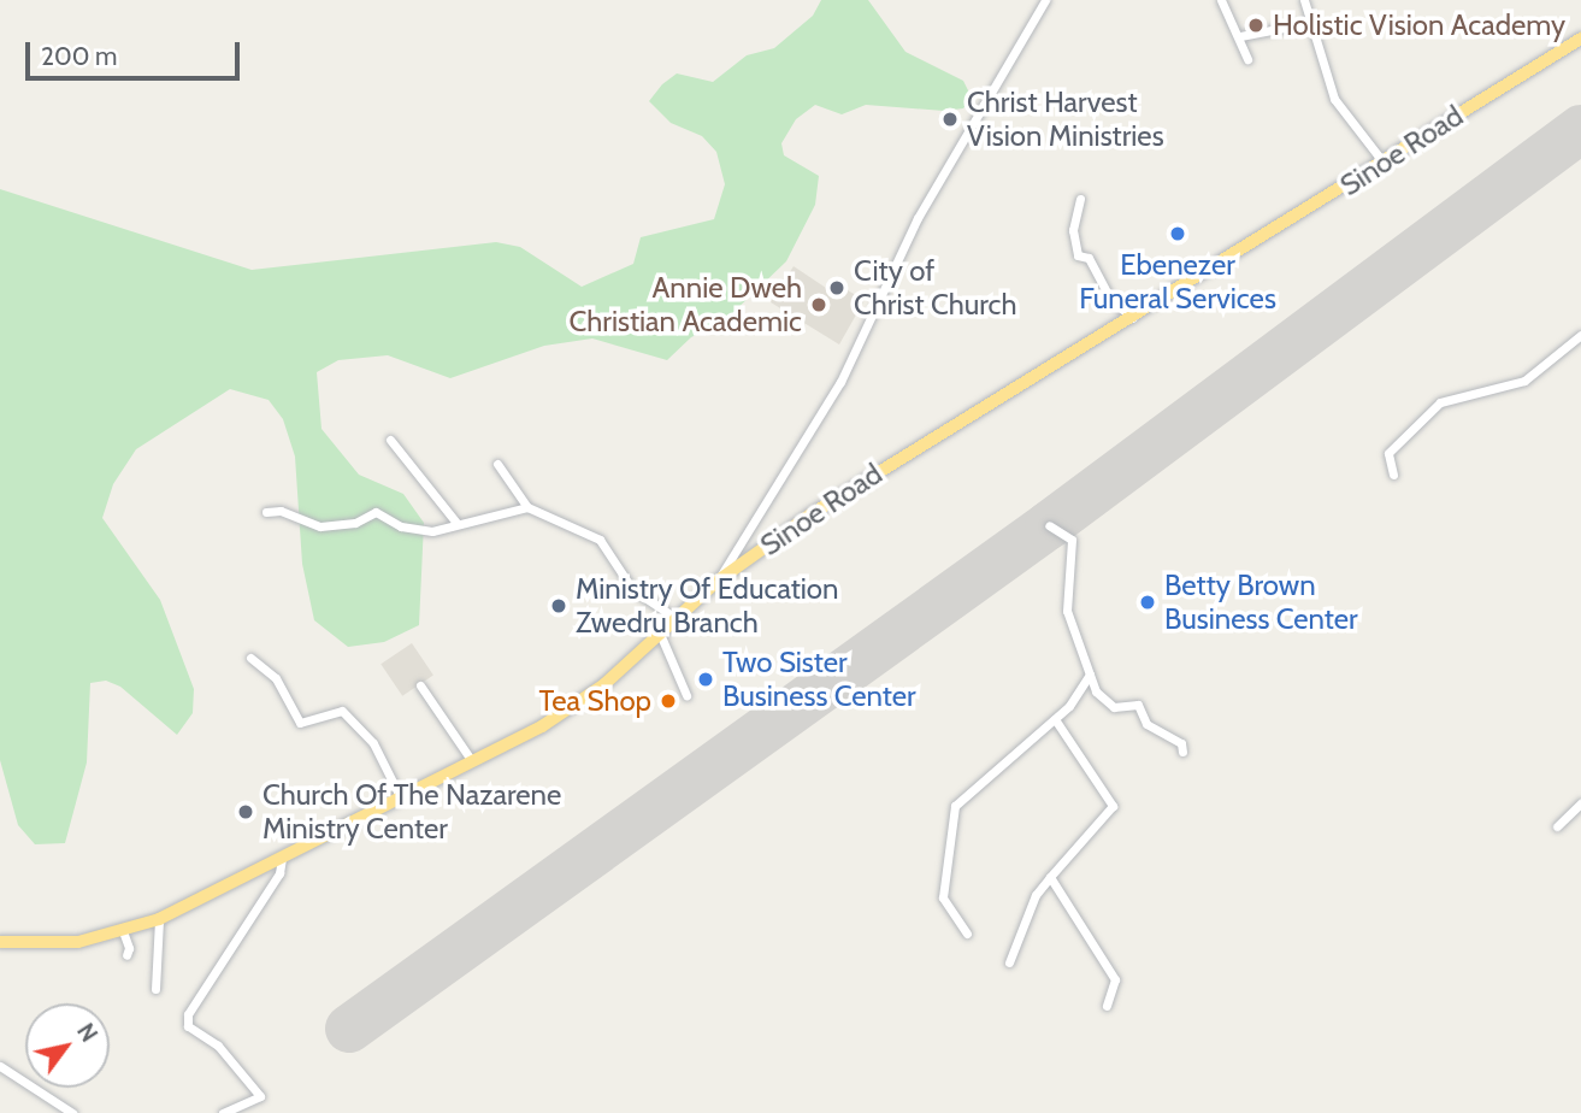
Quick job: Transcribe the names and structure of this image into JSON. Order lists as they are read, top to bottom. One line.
{"streets":{"highway":["Sinoe Road"]},"places":["Holistic Vision Academy","Christ Harvest Vision Ministries","Ebenezer Funeral Services","City of Christ Church","Annie Dweh Christian Academic","Betty Brown Business Center","Ministry Of Education Zwedru Branch","Two Sister Business Center","Tea Shop","Church Of The Nazarene Ministry Center"],"scale_bar":"200 m","north":"top right"}
